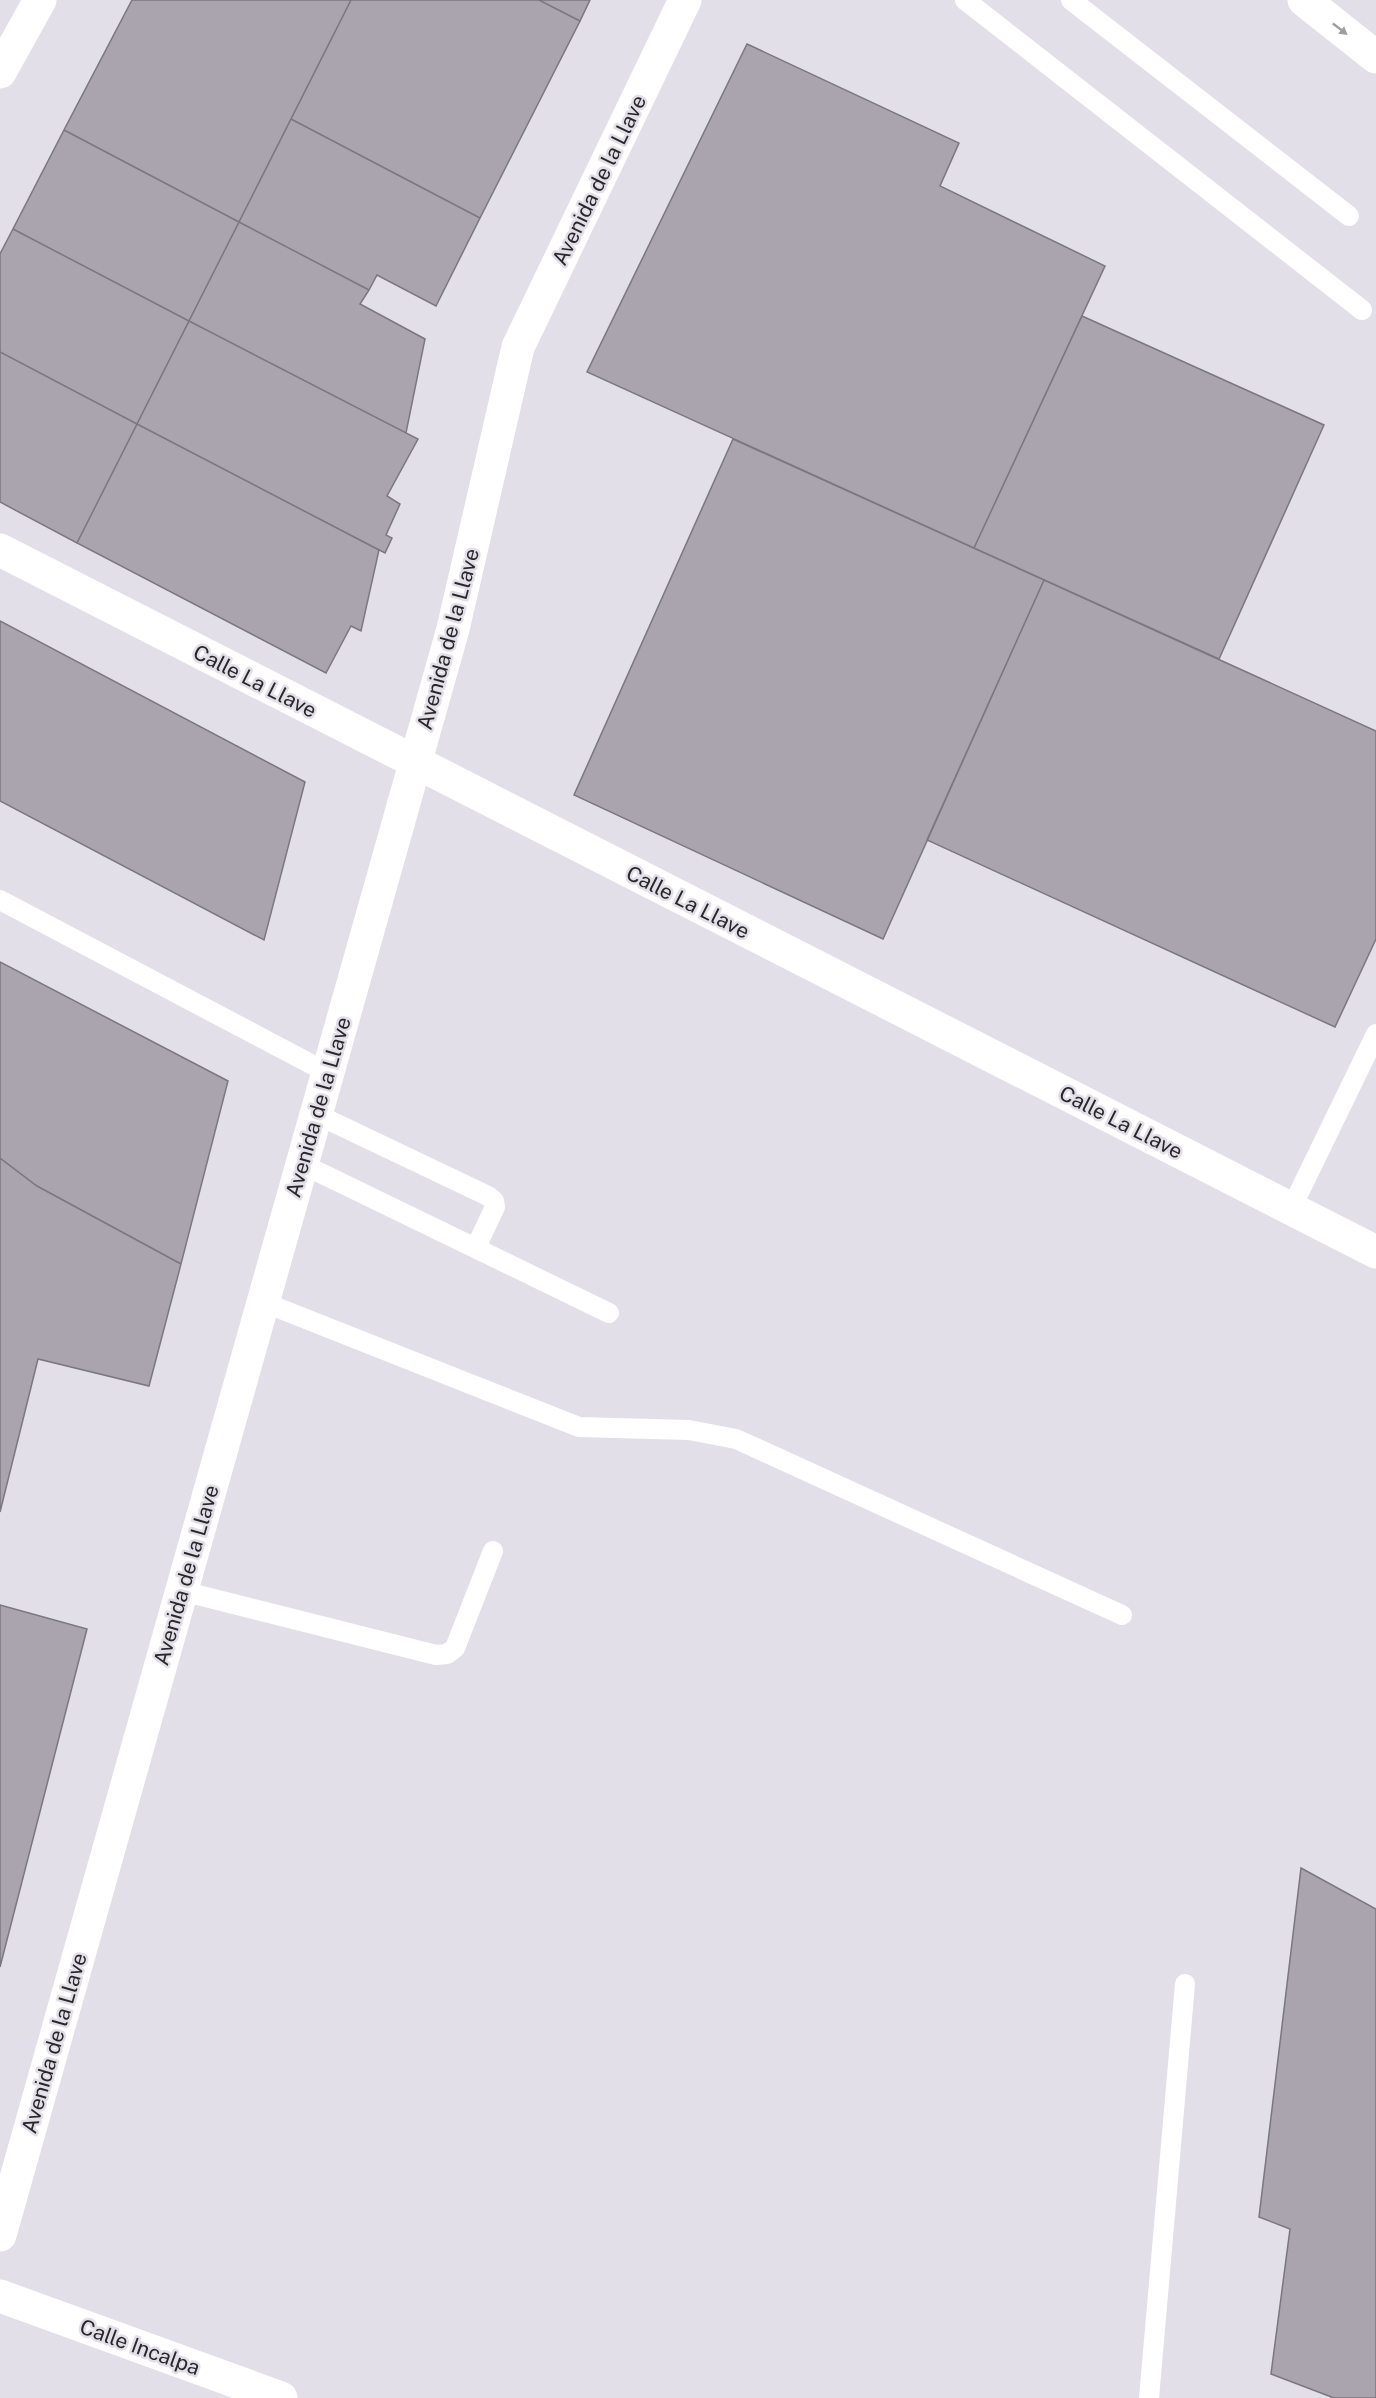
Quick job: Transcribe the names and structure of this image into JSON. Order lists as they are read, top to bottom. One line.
{"streets":{"street":["Avenida de la Llave","Calle La Llave","Calle Incalpa"]},"crossings":[["Avenida de la Llave","Calle La Llave"]]}
